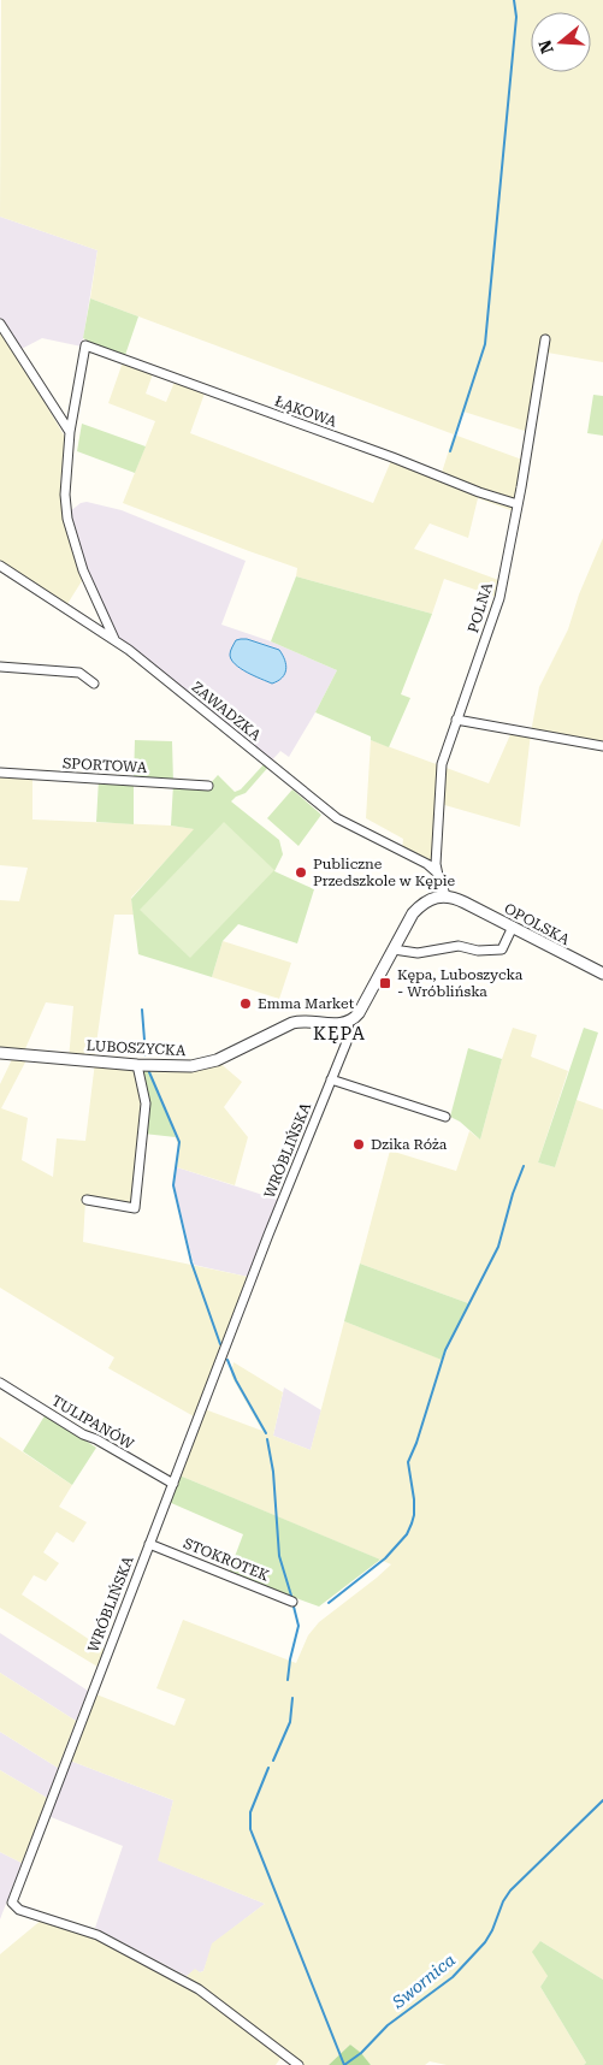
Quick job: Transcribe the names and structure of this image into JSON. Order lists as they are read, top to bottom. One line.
{"streets":{"street":["ŁĄKOWA","POLNA","ZAWADZKA","SPORTOWA","OPOLSKA","LUBOSZYCKA","WRÓBLIŃSKA","TULIPANÓW","STOKROTEK"]},"crossings":[["ŁĄKOWA","POLNA"],["POLNA","ZAWADZKA"],["LUBOSZYCKA","WRÓBLIŃSKA"],["WRÓBLIŃSKA","TULIPANÓW"],["WRÓBLIŃSKA","STOKROTEK"]],"districts":["KĘPA"],"water":["Swornica"],"places":{"other":["Publiczne Przedszkole w Kępie","Emma Market","Dzika Róża"],"transit":["Kępa, Luboszycka - Wróblińska"]},"north":"left"}
